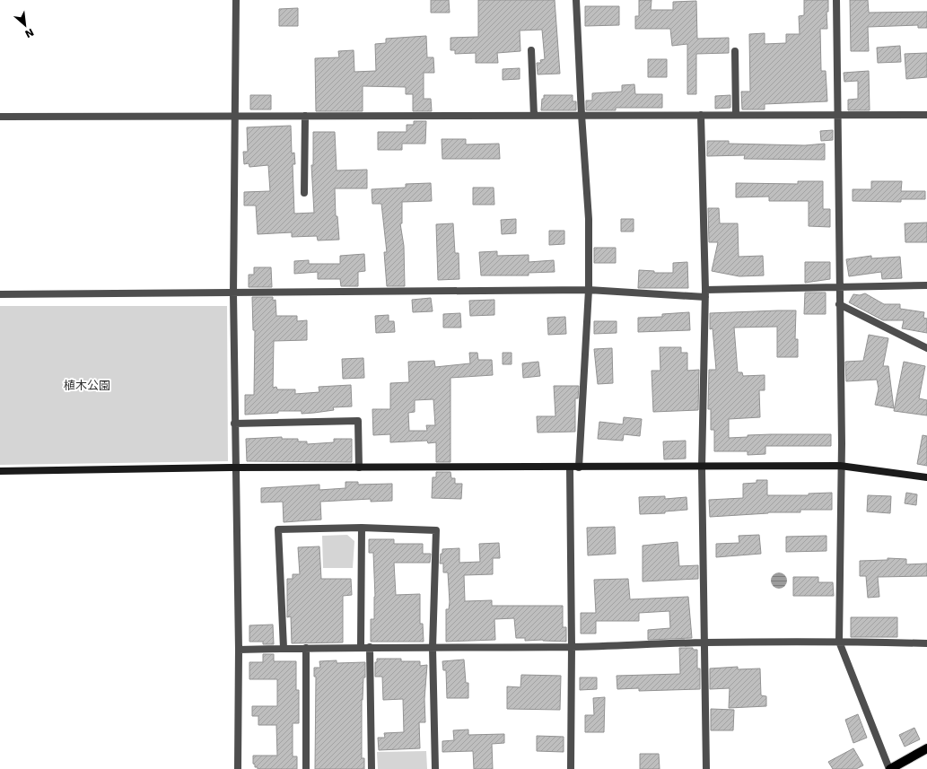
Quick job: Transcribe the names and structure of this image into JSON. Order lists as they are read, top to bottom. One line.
{"parks":["植木公園"],"north":"bottom right"}
